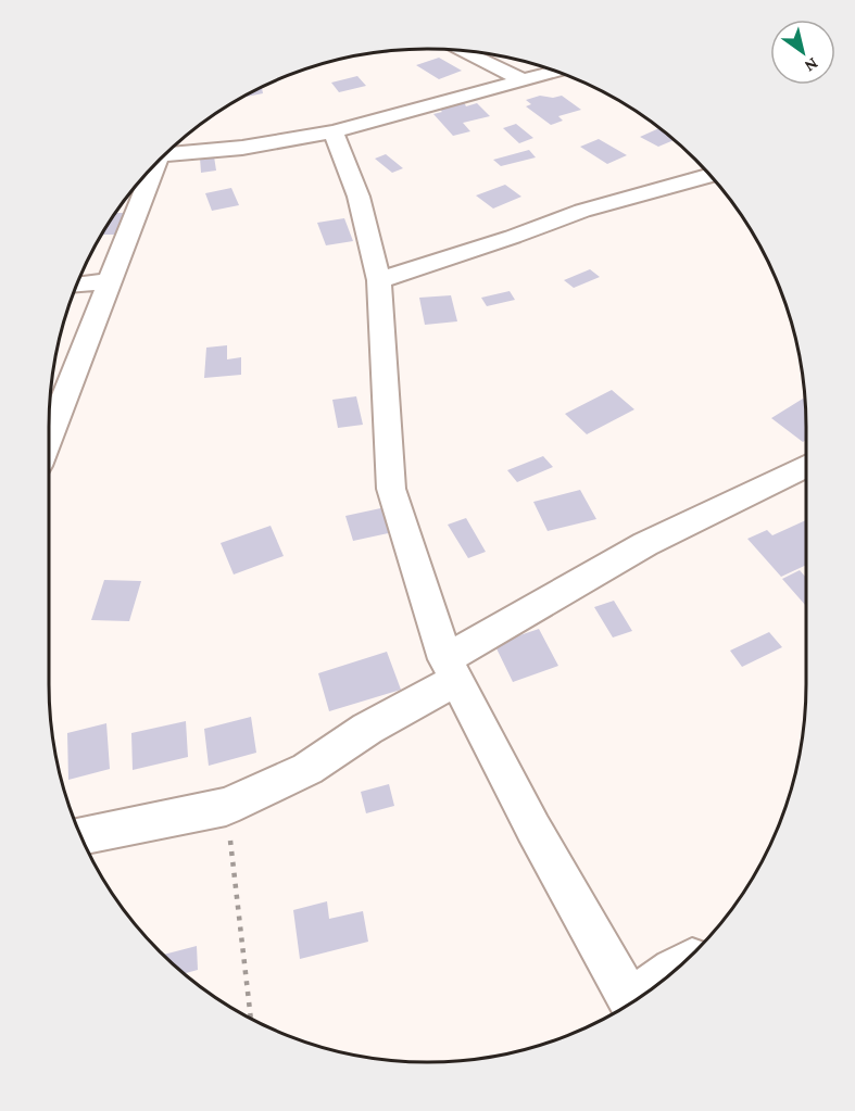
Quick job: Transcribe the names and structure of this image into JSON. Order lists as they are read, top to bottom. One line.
{"north":"bottom right"}
